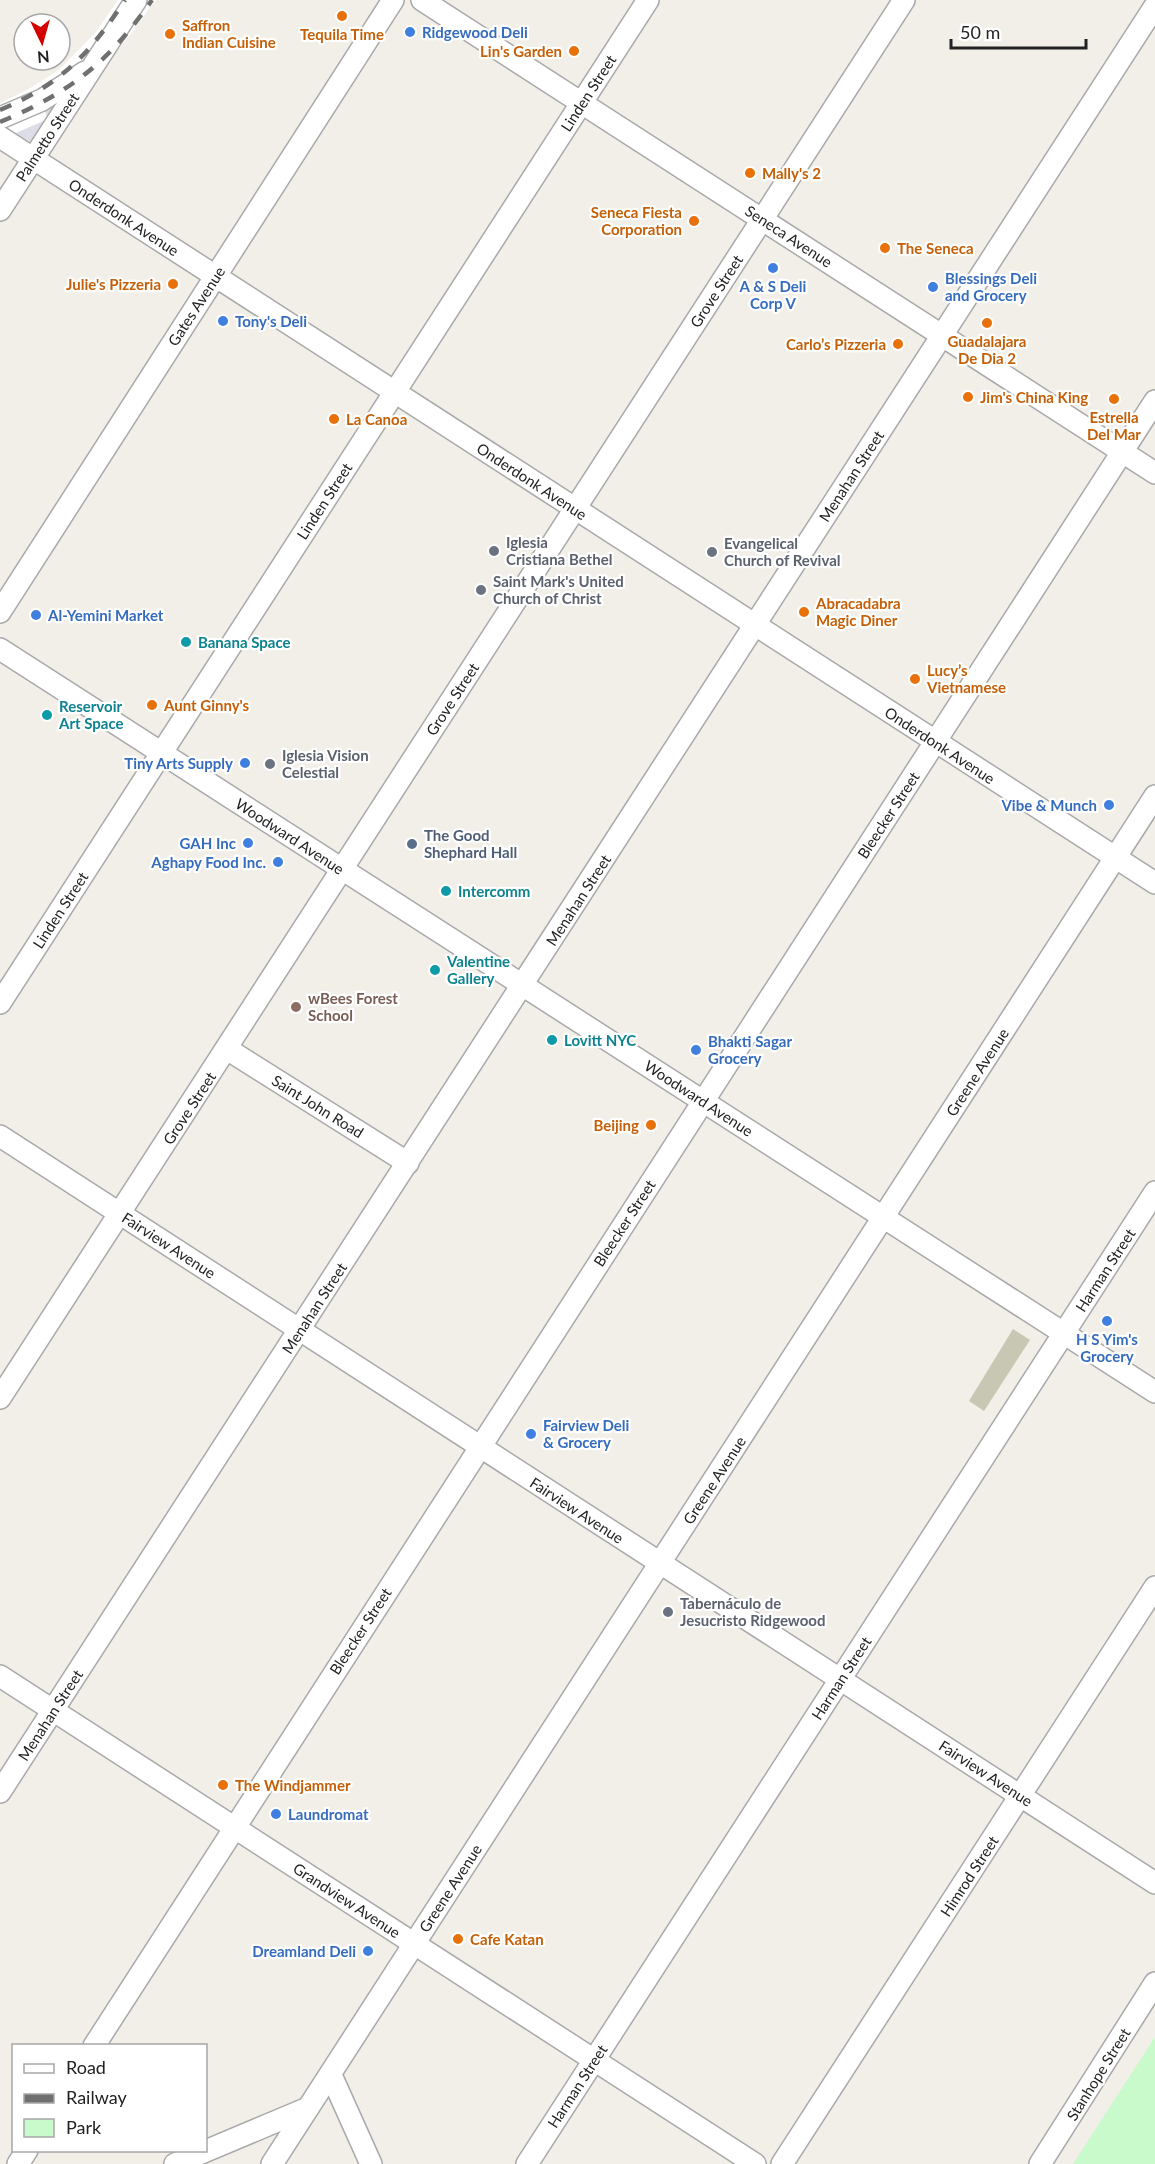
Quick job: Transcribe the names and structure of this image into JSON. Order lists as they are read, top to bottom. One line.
{"streets":{"street":["Linden Street","Palmetto Street","Onderdonk Avenue","Seneca Avenue","Grove Street","Gates Avenue","Menahan Street","Bleecker Street","Woodward Avenue","Greene Avenue","Saint John Road","Fairview Avenue","Harman Street","Himrod Street","Grandview Avenue","Stanhope Street"]},"crossings":[["Linden Street","Onderdonk Avenue"],["Linden Street","Seneca Avenue"],["Linden Street","Woodward Avenue"],["Palmetto Street","Onderdonk Avenue"],["Onderdonk Avenue","Grove Street"],["Onderdonk Avenue","Gates Avenue"],["Onderdonk Avenue","Menahan Street"],["Onderdonk Avenue","Bleecker Street"],["Onderdonk Avenue","Greene Avenue"],["Seneca Avenue","Grove Street"],["Seneca Avenue","Menahan Street"],["Seneca Avenue","Bleecker Street"],["Grove Street","Woodward Avenue"],["Grove Street","Saint John Road"],["Grove Street","Fairview Avenue"],["Menahan Street","Woodward Avenue"],["Menahan Street","Saint John Road"],["Menahan Street","Fairview Avenue"],["Menahan Street","Grandview Avenue"],["Bleecker Street","Woodward Avenue"],["Bleecker Street","Fairview Avenue"],["Bleecker Street","Grandview Avenue"],["Woodward Avenue","Greene Avenue"],["Woodward Avenue","Harman Street"],["Greene Avenue","Fairview Avenue"],["Greene Avenue","Grandview Avenue"],["Fairview Avenue","Harman Street"],["Fairview Avenue","Himrod Street"],["Harman Street","Grandview Avenue"]],"places":["Tequila Time","Ridgewood Deli","Saffron Indian Cuisine","Lin's Garden","Mally's 2","Seneca Fiesta Corporation","The Seneca","A & S Deli Corp V","Julie's Pizzeria","Blessings Deli and Grocery","Tony's Deli","Guadalajara De Dia 2","Carlo’s Pizzeria","Jim's China King","Estrella Del Mar","La Canoa","Iglesia Cristiana Bethel","Evangelical Church of Revival","Saint Mark's United Church of Christ","Abracadabra Magic Diner","Al-Yemini Market","Banana Space","Lucy’s Vietnamese","Aunt Ginny's","Reservoir Art Space","Tiny Arts Supply","Iglesia Vision Celestial","Vibe & Munch","GAH Inc","The Good Shephard Hall","Aghapy Food Inc.","Intercomm","Valentine Gallery","wBees Forest School","Lovitt NYC","Bhakti Sagar Grocery","Beijing","H S Yim's Grocery","Fairview Deli & Grocery","Tabernáculo de Jesucristo Ridgewood","The Windjammer","Laundromat","Cafe Katan","Dreamland Deli"],"legend":["Road","Railway","Park"],"scale_bar":"50 m","north":"bottom"}
